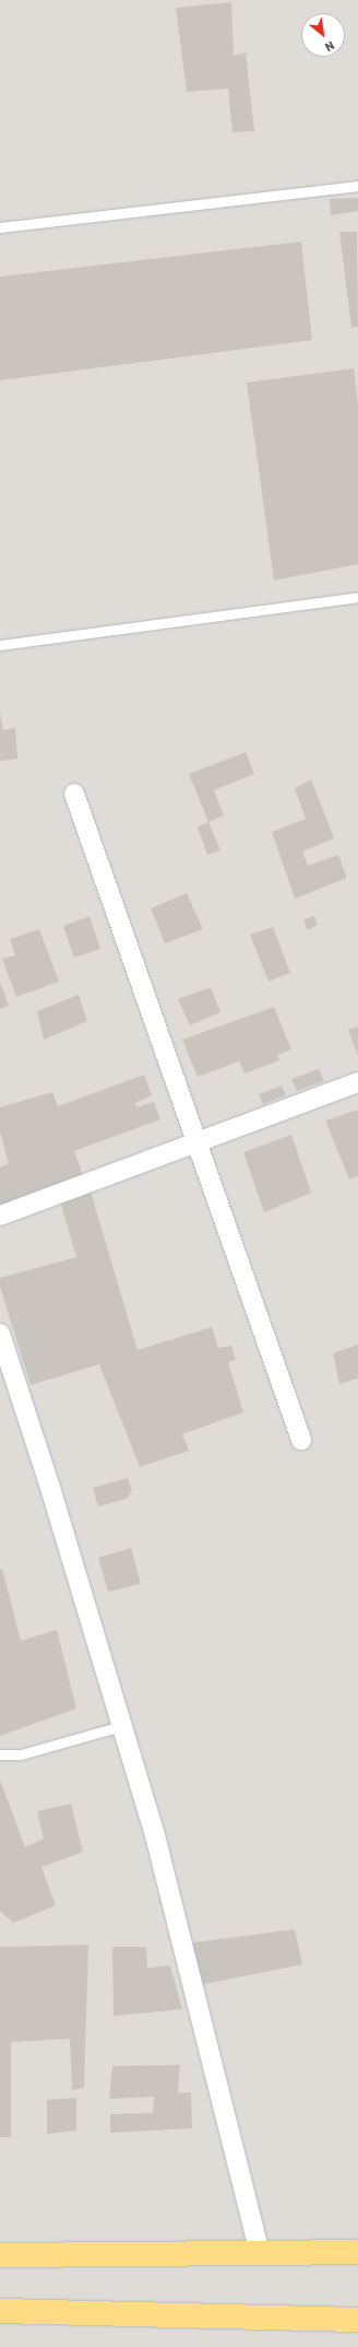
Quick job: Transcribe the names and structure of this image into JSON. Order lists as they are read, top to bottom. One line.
{"north":"bottom right"}
